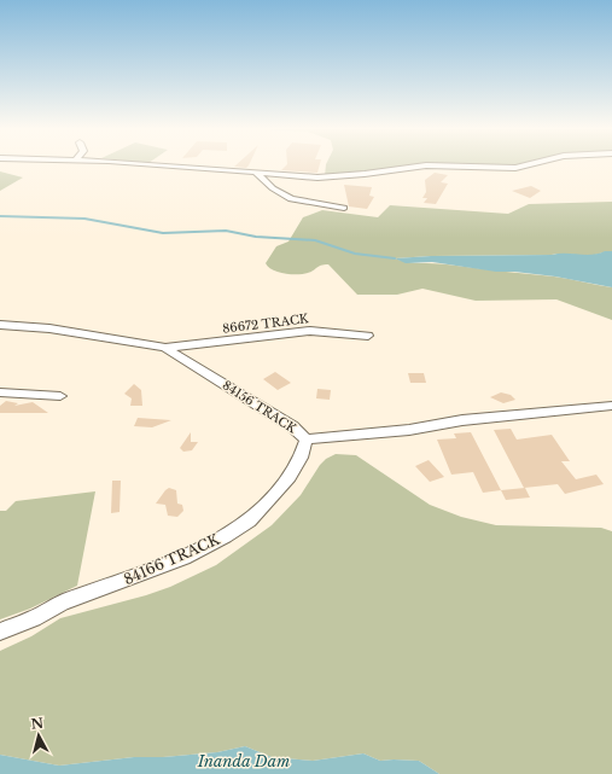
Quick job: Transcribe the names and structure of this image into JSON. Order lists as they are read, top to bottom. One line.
{"streets":{"street":["86672 TRACK","84156 TRACK","84166 TRACK"]},"crossings":[["86672 TRACK","84156 TRACK"],["84156 TRACK","84166 TRACK"]],"water":["Inanda Dam"],"north":"top"}
